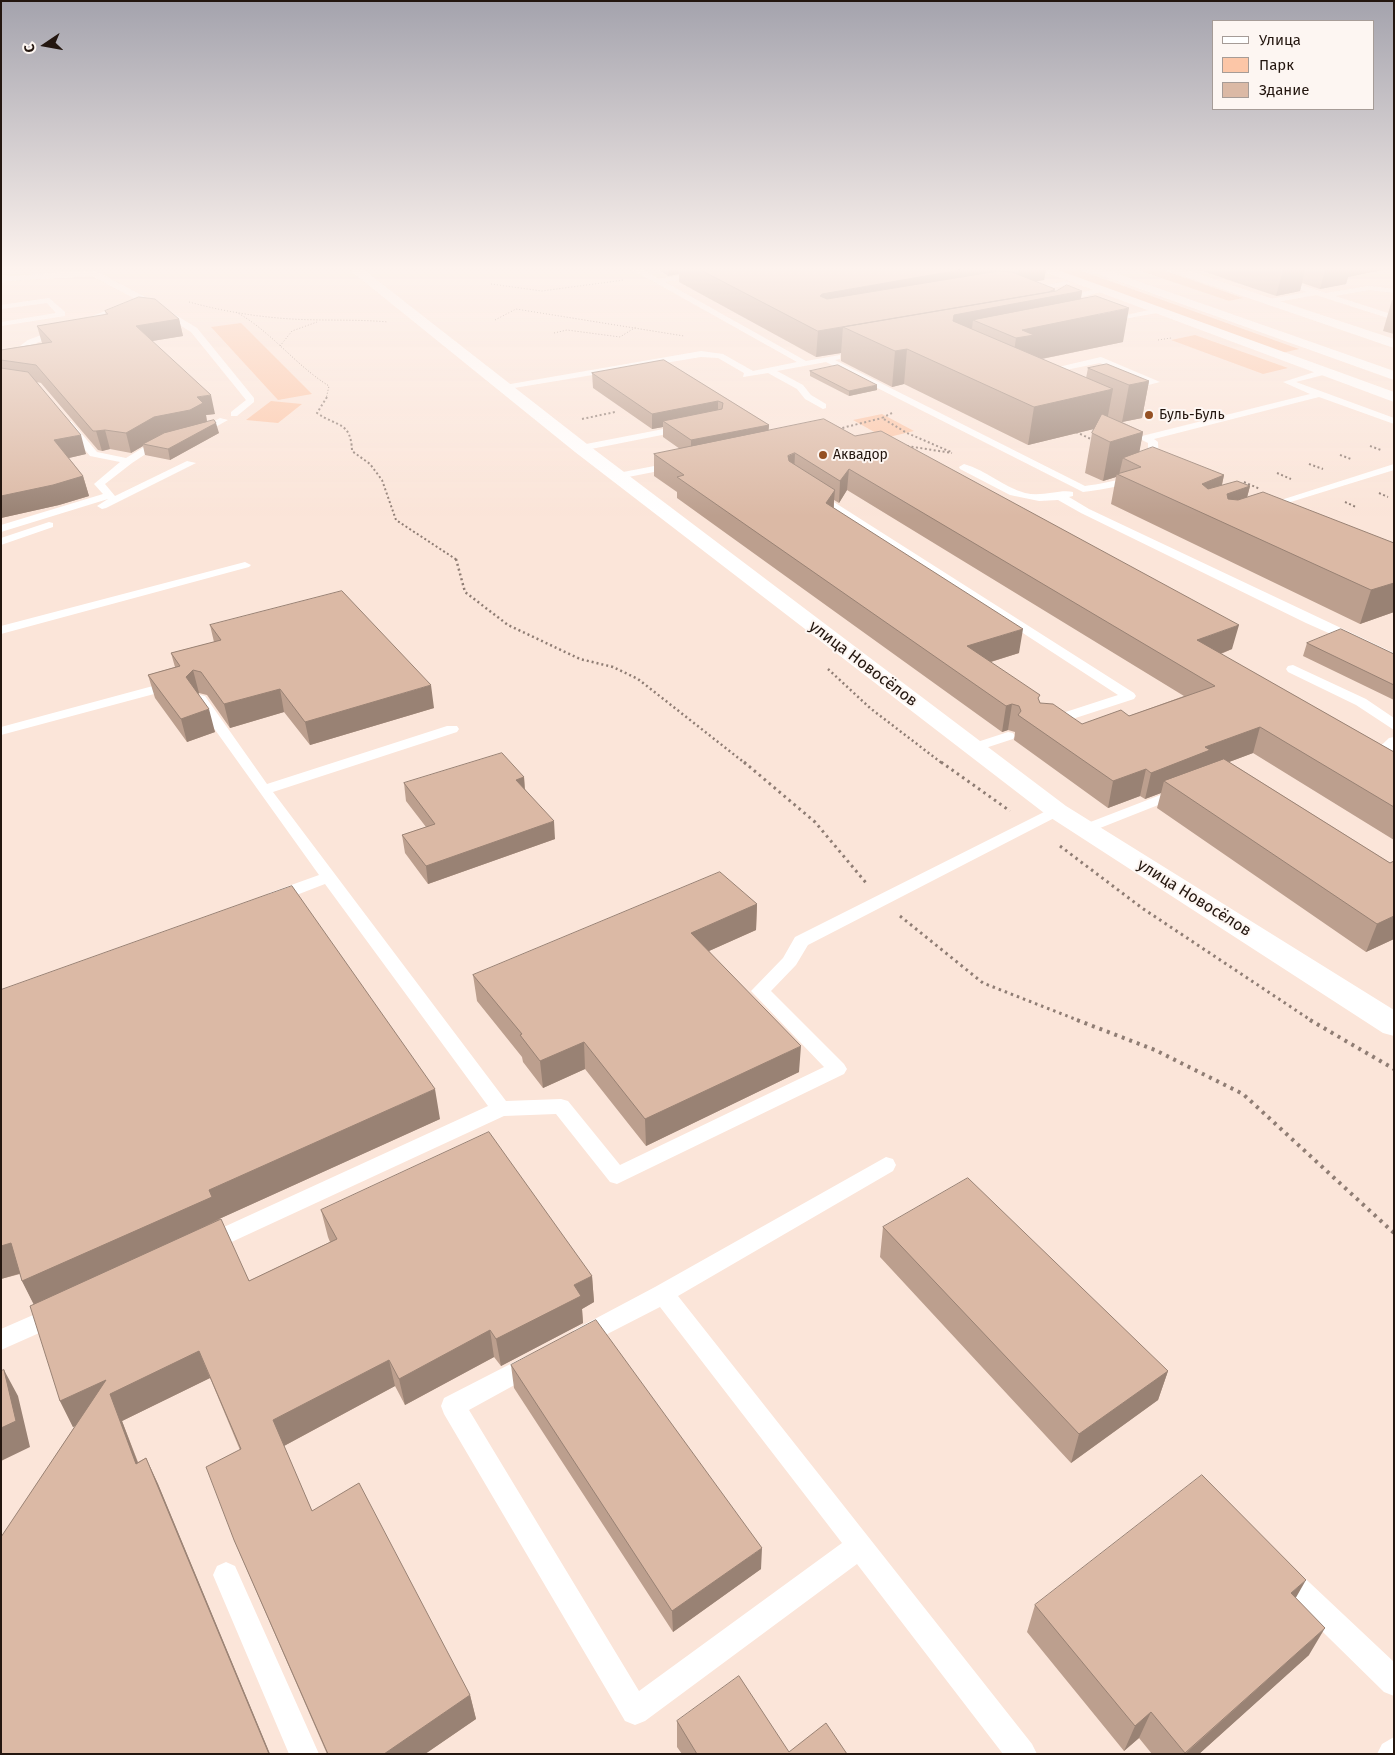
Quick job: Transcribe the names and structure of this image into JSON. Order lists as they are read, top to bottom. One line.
{"streets":{"street":["улица Новосёлов"]},"places":["Буль-Буль","Аквадор"],"legend":["Улица","Парк","Здание"],"north":"left"}
